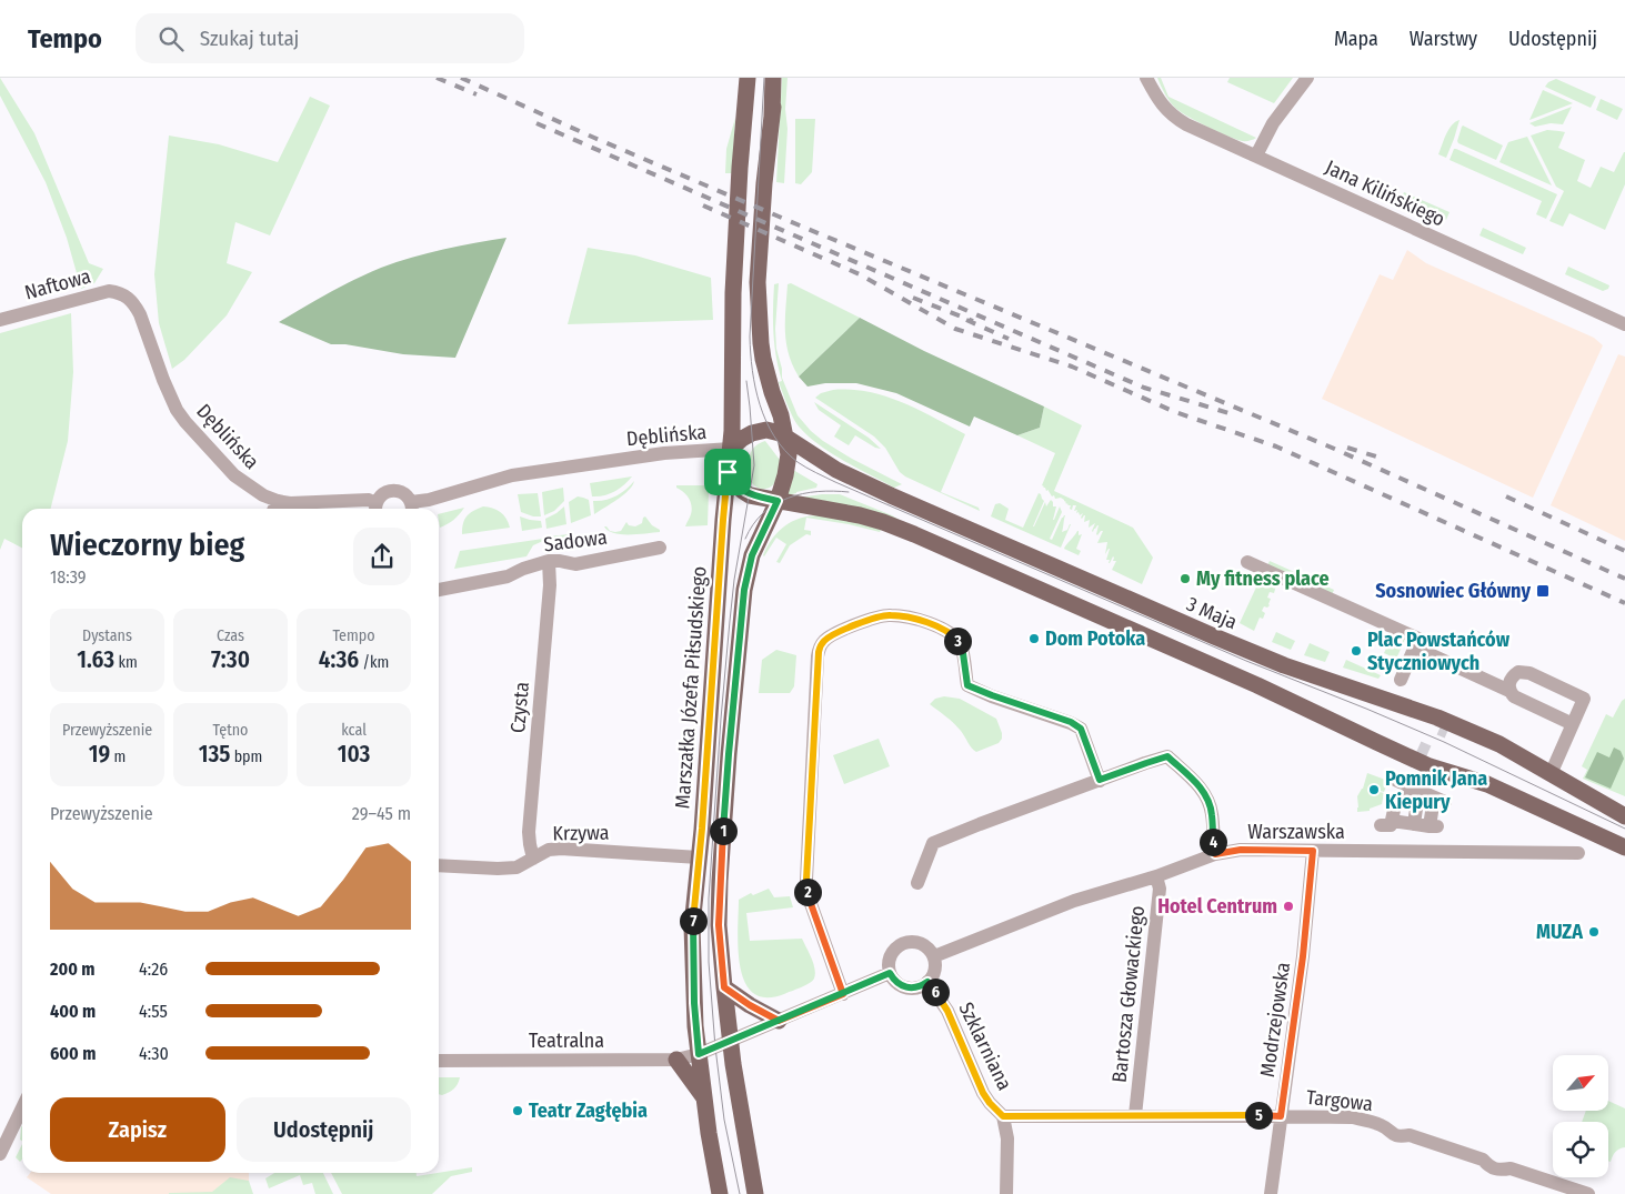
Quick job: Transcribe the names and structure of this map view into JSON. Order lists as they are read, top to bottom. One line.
{"streets":{"main road":["3 Maja","Marszałka Józefa Piłsudskiego"],"street":["Jana Kilińskiego","Naftowa","Dęblińska","Sadowa","Czysta","Warszawska","Krzywa","Bartosza Głowackiego","Modrzejowska","Teatralna","Szklarniana","Targowa"]},"crossings":[["Naftowa","Dęblińska"],["Dęblińska","3 Maja"],["Dęblińska","Marszałka Józefa Piłsudskiego"],["Sadowa","Czysta"],["3 Maja","Marszałka Józefa Piłsudskiego"],["Marszałka Józefa Piłsudskiego","Krzywa"],["Marszałka Józefa Piłsudskiego","Teatralna"],["Czysta","Krzywa"],["Warszawska","Bartosza Głowackiego"],["Warszawska","Modrzejowska"],["Warszawska","Szklarniana"],["Bartosza Głowackiego","Targowa"],["Modrzejowska","Targowa"],["Szklarniana","Targowa"]],"places":{"other":["My fitness place","Dom Potoka","Plac Powstańców Styczniowych","Pomnik Jana Kiepury","Hotel Centrum","MUZA","Teatr Zagłębia"],"transit":["Sosnowiec Główny"]},"north":"top right","page":{"header":"Tempo","search":"Szukaj tutaj","nav":["Mapa","Warstwy","Udostępnij"],"heading":["Wieczorny bieg","18:39"],"stats":[["Dystans","1.63 km"],["Czas","7:30"],["Tempo","4:36 /km"],["Przewyższenie","19 m"],["Tętno","135 bpm"],["kcal","103"]],"pins":["3","1","4","2","7","6","5"],"chart":["Przewyższenie","29–45 m"],"list":[{"name":"200 m","note":"4:26"},{"name":"400 m","note":"4:55"},{"name":"600 m","note":"4:30"}],"buttons":["Zapisz","Udostępnij"]}}
